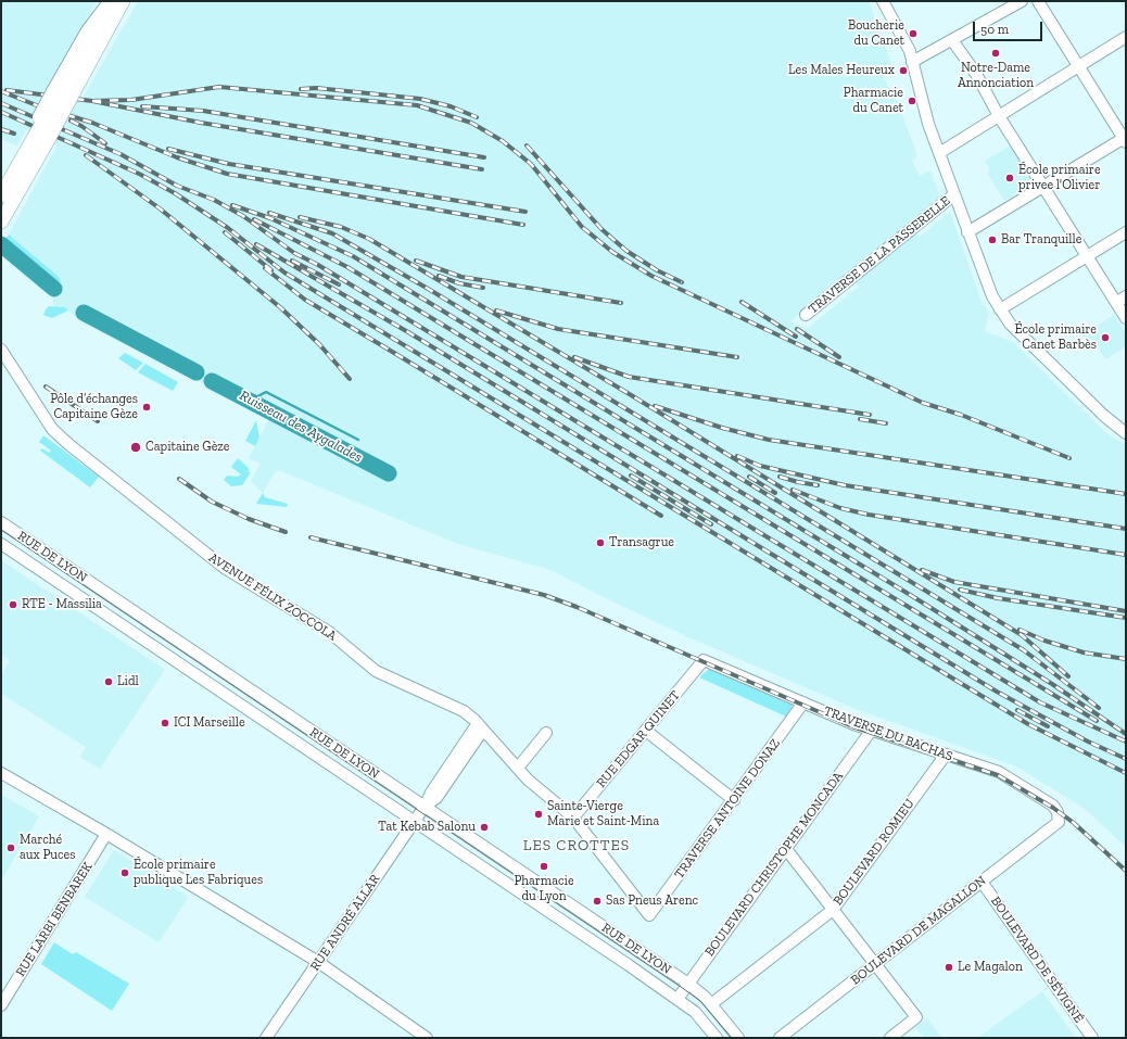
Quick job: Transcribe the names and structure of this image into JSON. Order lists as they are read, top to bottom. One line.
{"streets":{"street":["TRAVERSE DE LA PASSERELLE","RUE DE LYON","AVENUE FÉLIX ZOCCOLA","TRAVERSE DU BACHAS","RUE EDGAR QUINET","TRAVERSE ANTOINE DONAZ","BOULEVARD ROMIEU","BOULEVARD CHRISTOPHE MONCADA","RUE LARBI BENBAREK","RUE ANDRÉ ALLAR","BOULEVARD DE MAGALLON","BOULEVARD DE SÉVIGNÉ"]},"crossings":[["RUE DE LYON","BOULEVARD ROMIEU"],["RUE DE LYON","BOULEVARD CHRISTOPHE MONCADA"],["RUE DE LYON","RUE ANDRÉ ALLAR"],["AVENUE FÉLIX ZOCCOLA","RUE EDGAR QUINET"],["AVENUE FÉLIX ZOCCOLA","TRAVERSE ANTOINE DONAZ"],["AVENUE FÉLIX ZOCCOLA","RUE ANDRÉ ALLAR"],["TRAVERSE DU BACHAS","RUE EDGAR QUINET"],["TRAVERSE DU BACHAS","TRAVERSE ANTOINE DONAZ"],["TRAVERSE DU BACHAS","BOULEVARD ROMIEU"],["TRAVERSE DU BACHAS","BOULEVARD CHRISTOPHE MONCADA"],["TRAVERSE DU BACHAS","BOULEVARD DE MAGALLON"],["BOULEVARD DE MAGALLON","BOULEVARD DE SÉVIGNÉ"]],"districts":["LES CROTTES"],"water":["Ruisseau des Aygalades"],"places":["Boucherie du Canet","Notre-Dame Annonciation","Les Males Heureux","Pharmacie du Canet","École primaire privee l'Olivier","Bar Tranquille","École primaire Canet Barbès","Pôle d’échanges Capitaine Gèze","Capitaine Gèze","Transagrue","RTE - Massilia","Lidl","ICI Marseille","Sainte-Vierge Marie et Saint-Mina","Tat Kebab Salonu","Marché aux Puces","Pharmacie du Lyon","École primaire publique Les Fabriques","Sas Pneus Arenc","Le Magalon"],"scale_bar":"50 m"}
